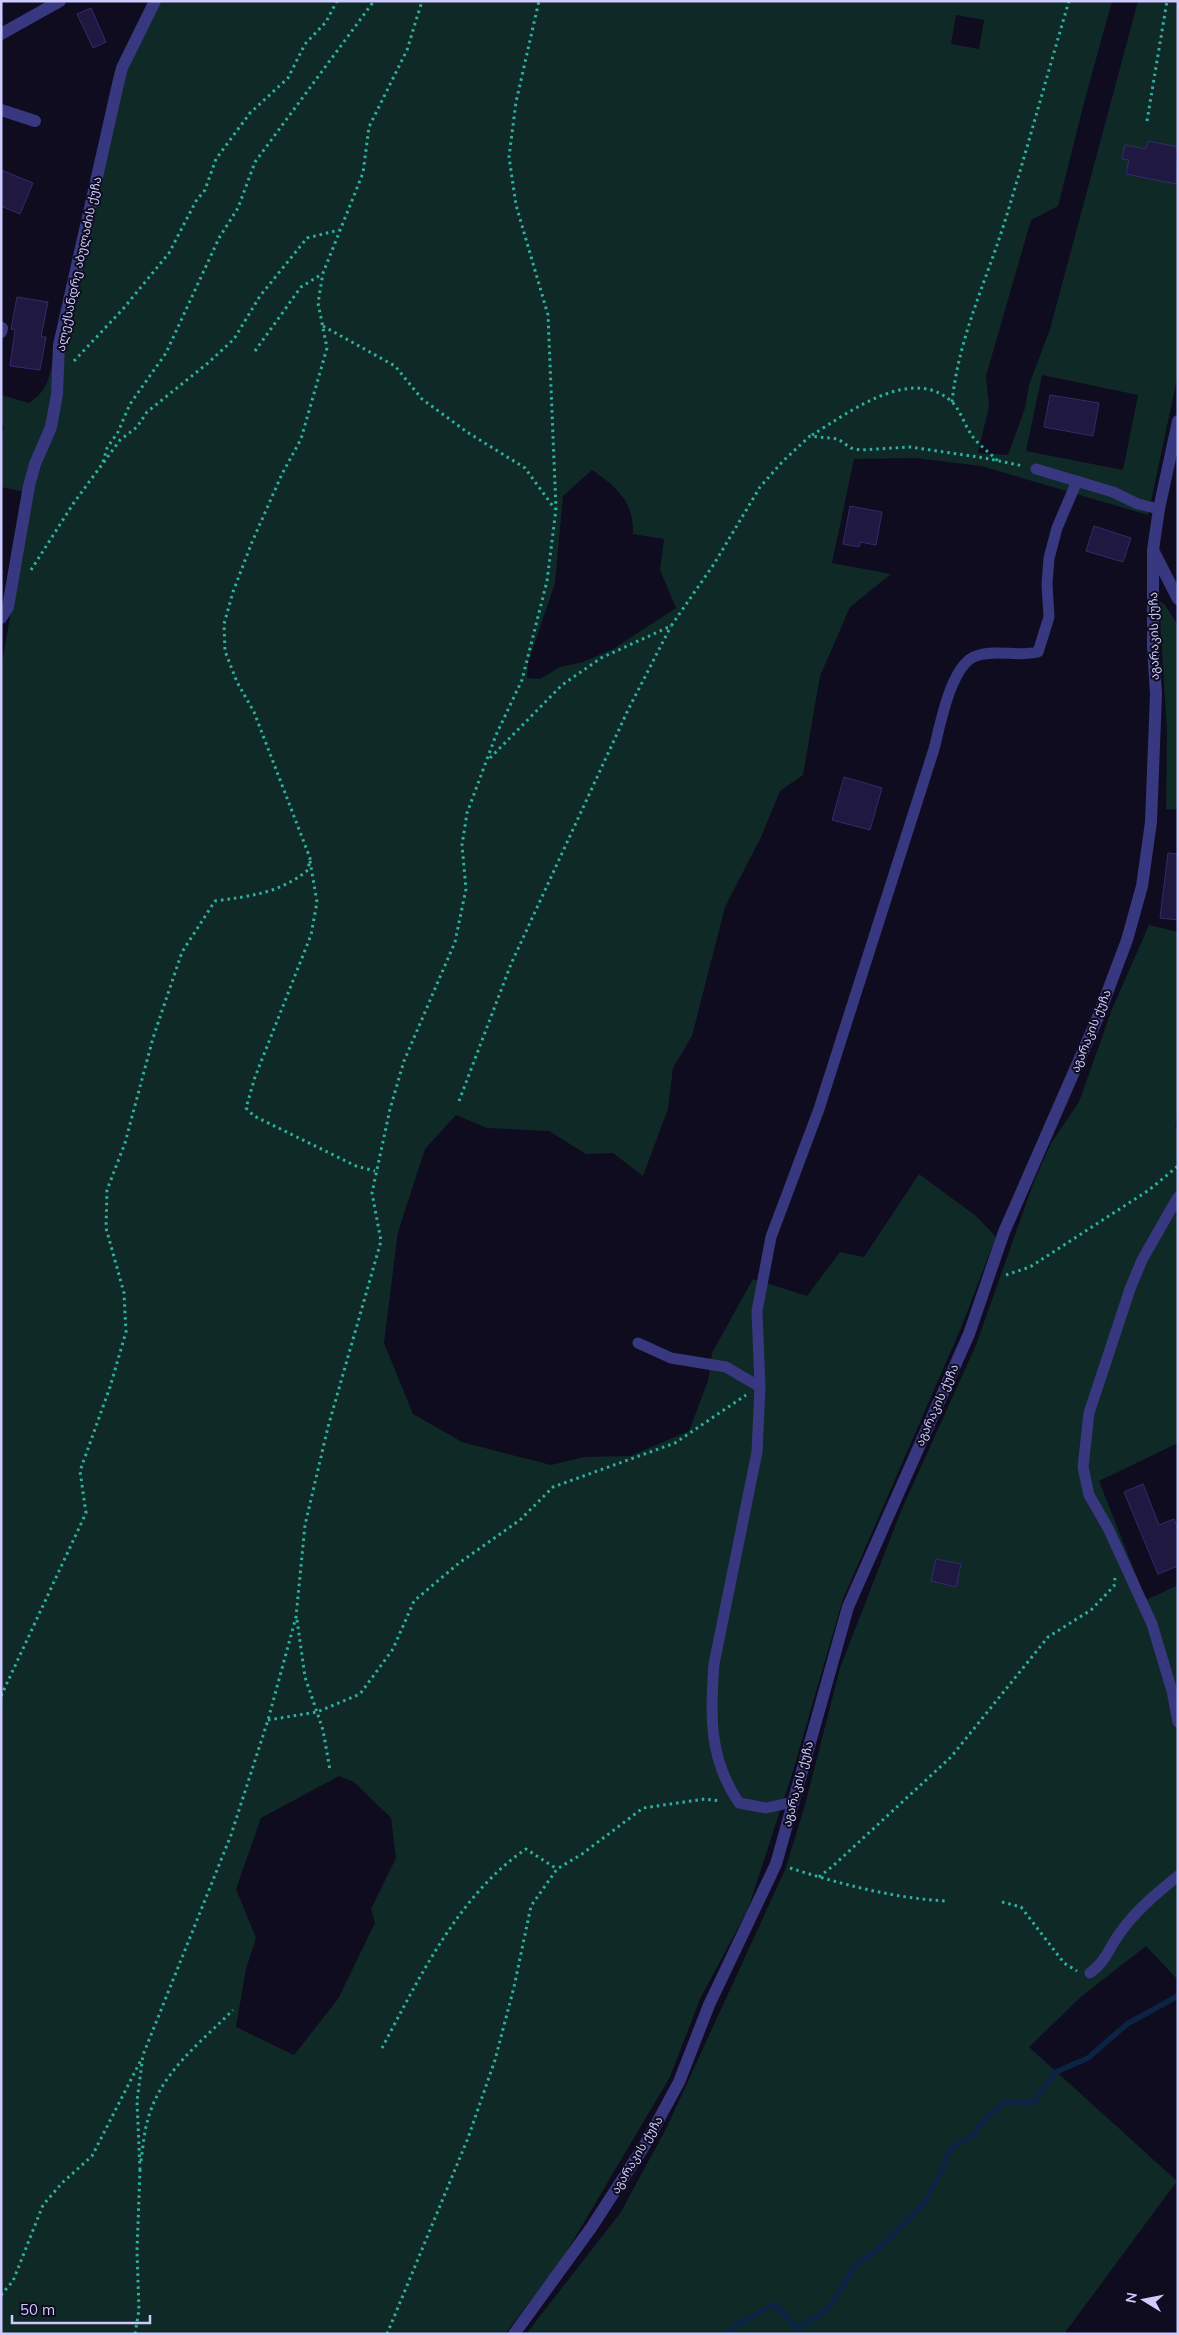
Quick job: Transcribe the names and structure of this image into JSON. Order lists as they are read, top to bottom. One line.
{"streets":{"street":["ალექსანდრე აბულაძის ქუჩა","აგარაკის ქუჩა"]},"scale_bar":"50 m","north":"left"}
